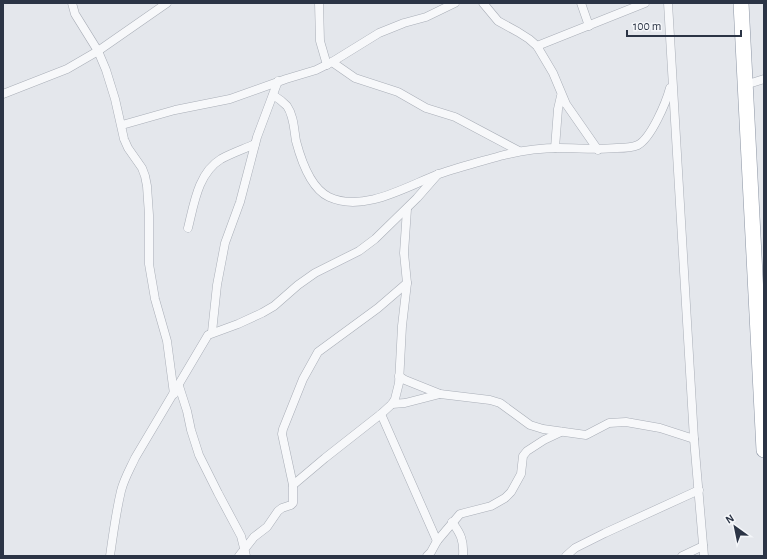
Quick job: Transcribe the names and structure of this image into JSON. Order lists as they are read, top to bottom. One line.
{"scale_bar":"100 m","north":"top left"}
